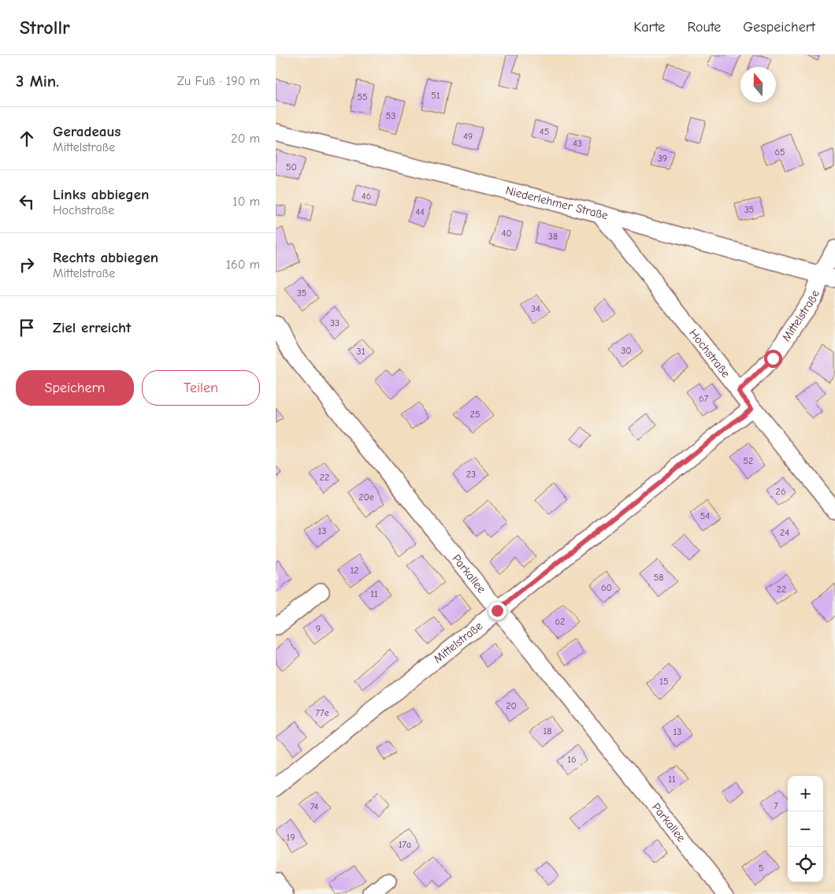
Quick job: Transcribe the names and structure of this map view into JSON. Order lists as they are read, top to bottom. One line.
{"streets":{"street":["Niederlehmer Straße","Mittelstraße","Hochstraße","Parkallee"]},"crossings":[["Niederlehmer Straße","Mittelstraße"],["Niederlehmer Straße","Hochstraße"],["Mittelstraße","Hochstraße"],["Mittelstraße","Parkallee"]],"house_numbers":["51","55","53","45","49","43","65","39","50","46","35","44","40","38","35","34","33","30","31","67","25","52","23","22","26","20e","54","13","24","12","58","60","22","11","62","9","15","20","77e","18","13","16","11","7","74","19","17a","5"],"north":"top","page":{"header":"Strollr","nav":["Karte","Route","Gespeichert"],"heading":["3 Min.","Zu Fuß · 190 m"],"list":[["Geradeaus","Mittelstraße","20 m"],["Links abbiegen","Hochstraße","10 m"],["Rechts abbiegen","Mittelstraße","160 m"],"Ziel erreicht"],"buttons":["Speichern","Teilen"],"map_buttons":["+","−"]}}
